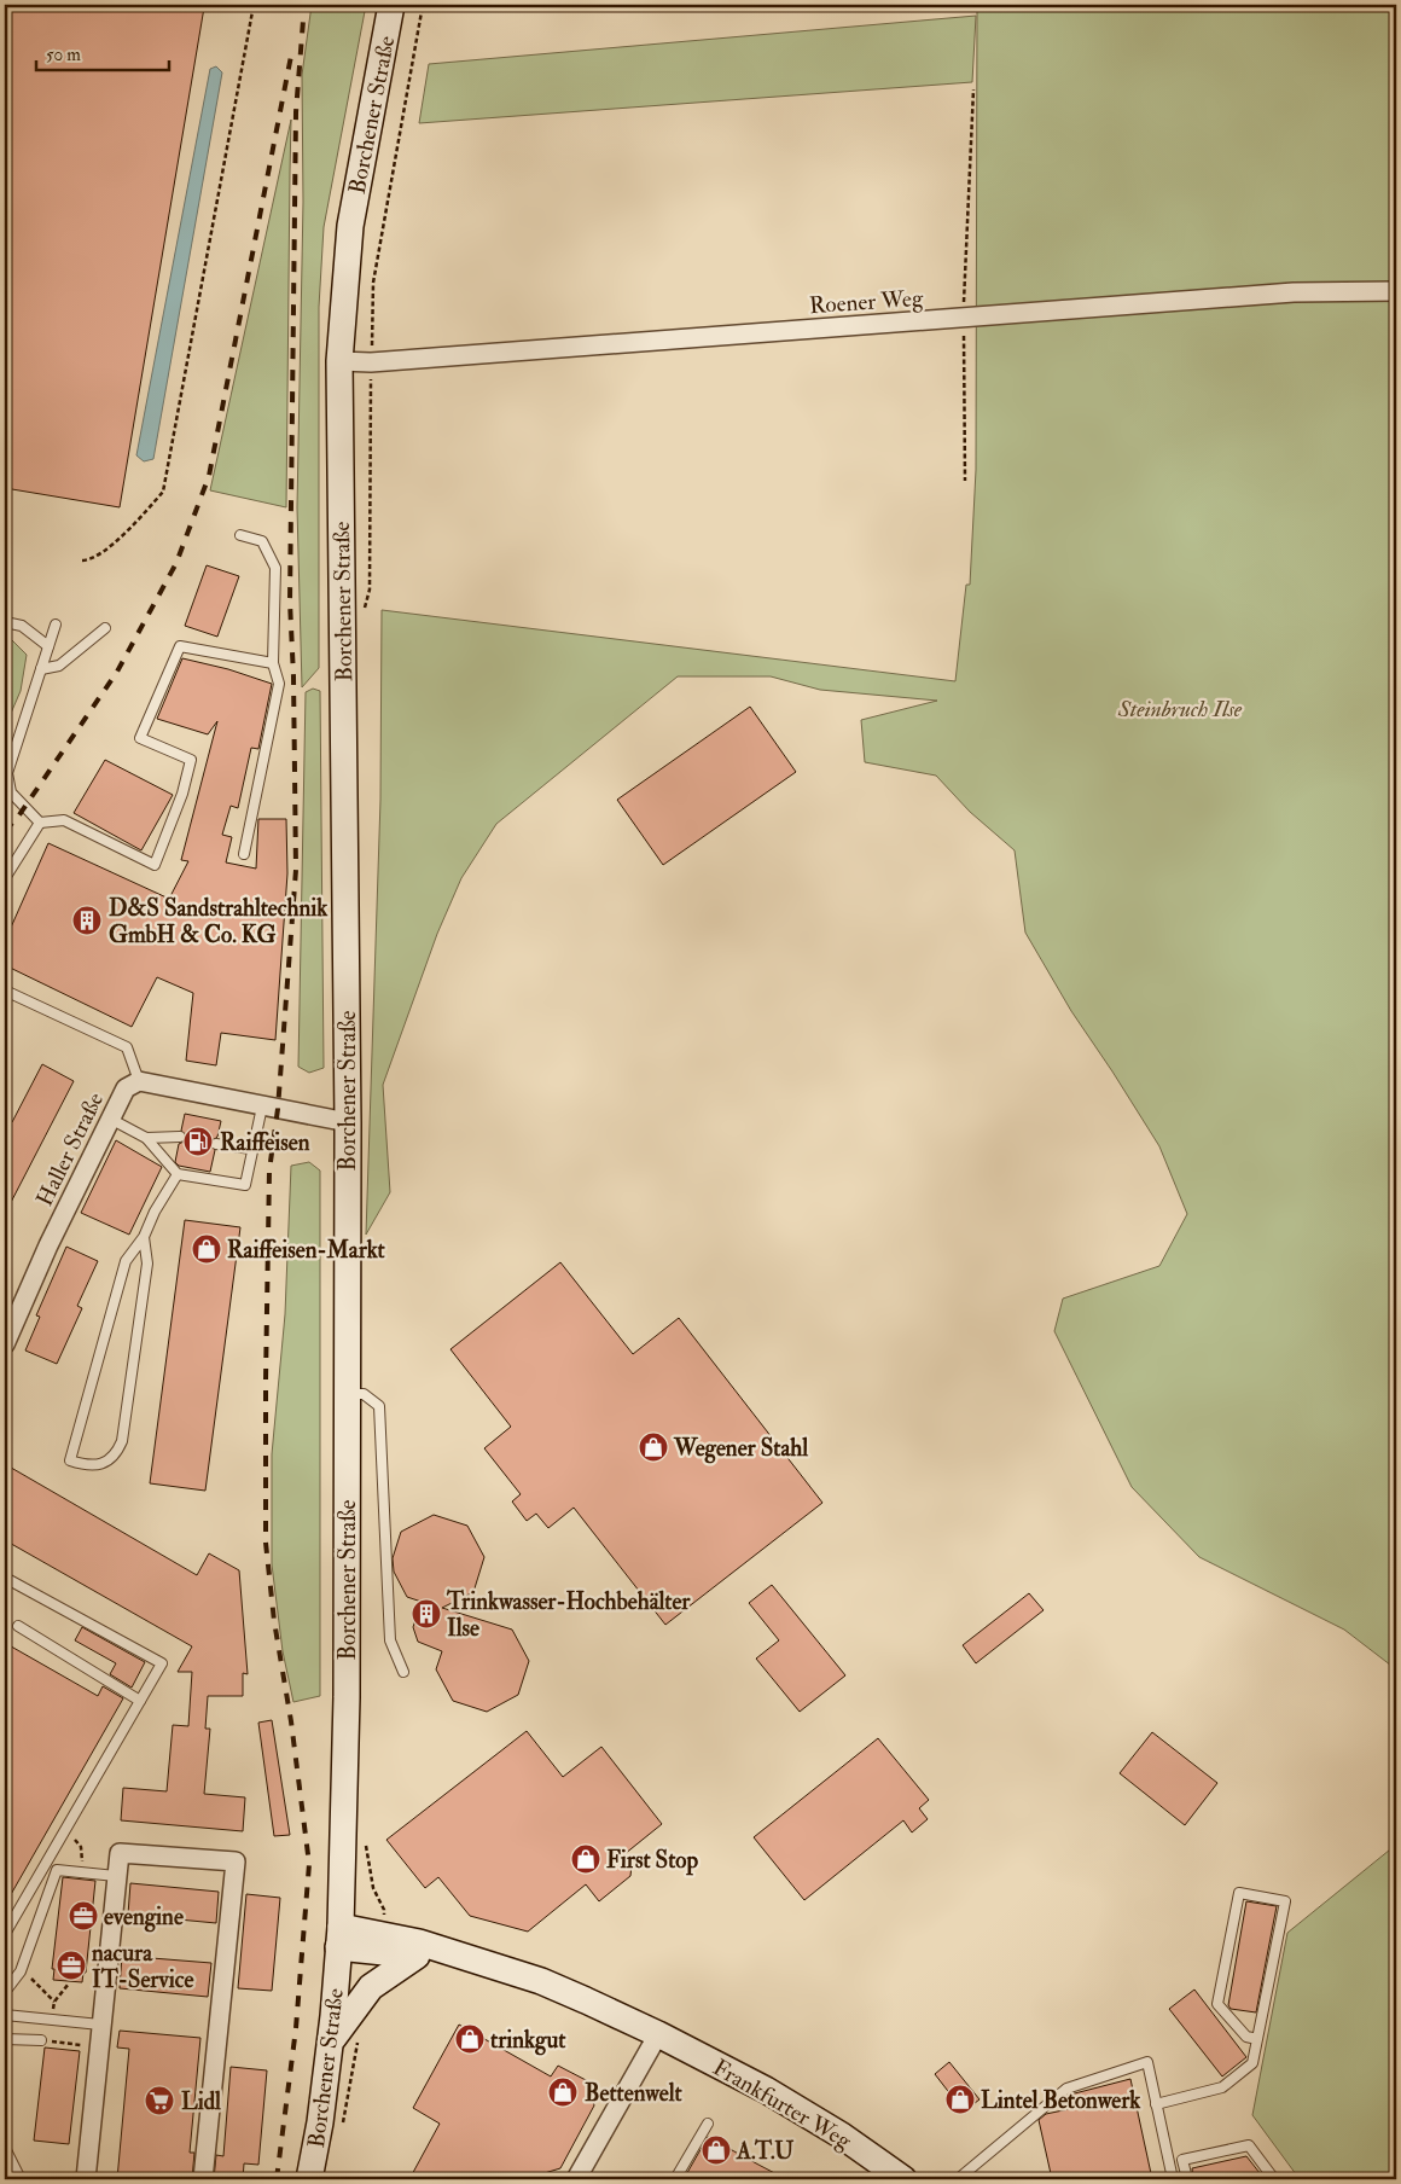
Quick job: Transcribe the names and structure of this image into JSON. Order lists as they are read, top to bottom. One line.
{"streets":{"main road":["Borchener Straße","Frankfurter Weg"],"street":["Roener Weg","Haller Straße"]},"crossings":[["Borchener Straße","Roener Weg"],["Borchener Straße","Frankfurter Weg"]],"parks":["Steinbruch Ilse"],"places":{"building":["D&S Sandstrahltechnik GmbH & Co. KG","Trinkwasser-Hochbehälter Ilse"],"fuel station":["Raiffeisen"],"shop":["Raiffeisen-Markt","Wegener Stahl","First Stop","trinkgut","Bettenwelt","Lintel Betonwerk","A.T.U"],"office":["evengine","nacura IT-Service"],"supermarket":["Lidl"]},"scale_bar":"50 m"}
